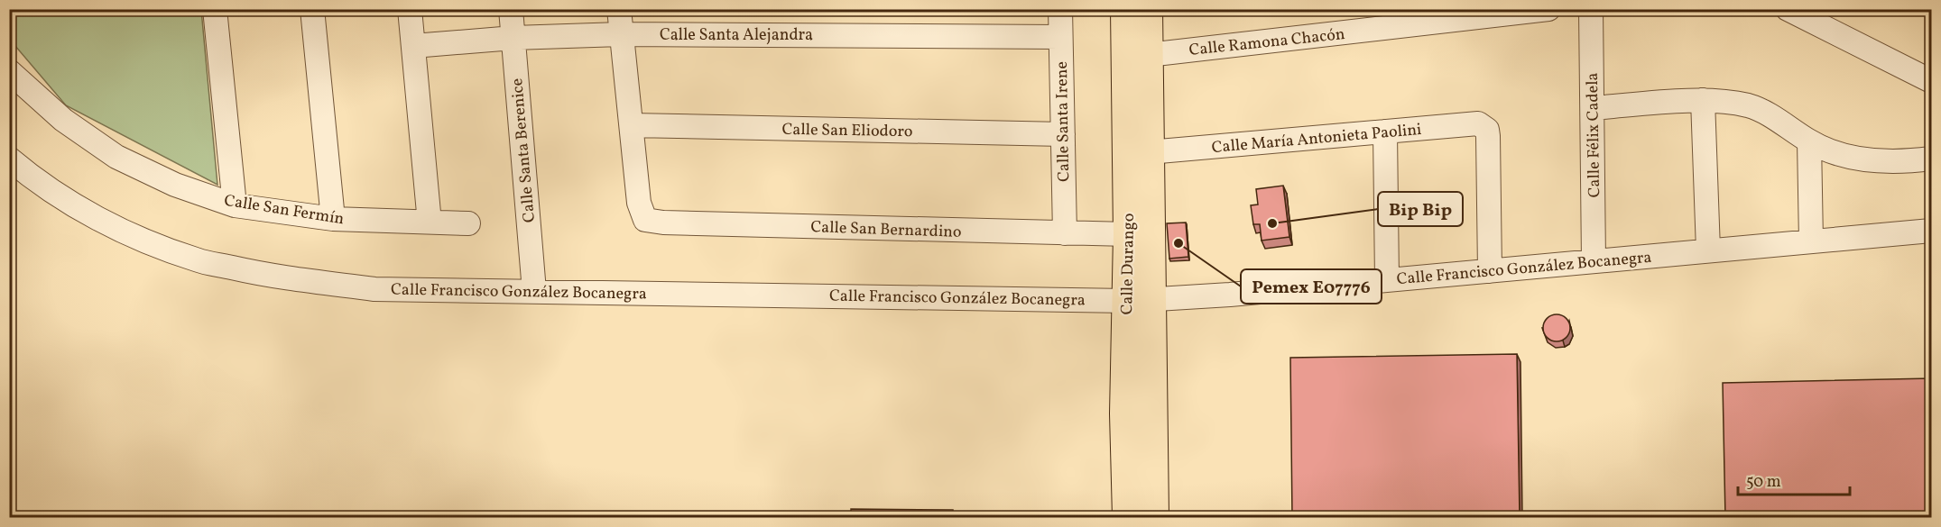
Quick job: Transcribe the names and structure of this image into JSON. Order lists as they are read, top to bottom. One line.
{"streets":{"main road":["Calle Durango"],"street":["Calle Santa Alejandra","Calle Ramona Chacón","Calle Santa Irene","Calle San Eliodoro","Calle Félix Cadela","Calle María Antonieta Paolini","Calle Santa Berenice","Calle San Fermín","Calle San Bernardino","Calle Francisco González Bocanegra"]},"crossings":[["Calle Santa Alejandra","Calle Santa Irene"],["Calle Santa Alejandra","Calle Santa Berenice"],["Calle Ramona Chacón","Calle Durango"],["Calle Santa Irene","Calle San Eliodoro"],["Calle Santa Irene","Calle San Bernardino"],["Calle San Eliodoro","Calle San Bernardino"],["Calle Félix Cadela","Calle Francisco González Bocanegra"],["Calle María Antonieta Paolini","Calle Durango"],["Calle María Antonieta Paolini","Calle Francisco González Bocanegra"],["Calle Santa Berenice","Calle Francisco González Bocanegra"],["Calle San Bernardino","Calle Durango"],["Calle Durango","Calle Francisco González Bocanegra"]],"places":["Bip Bip","Pemex E07776"],"scale_bar":"50 m"}
